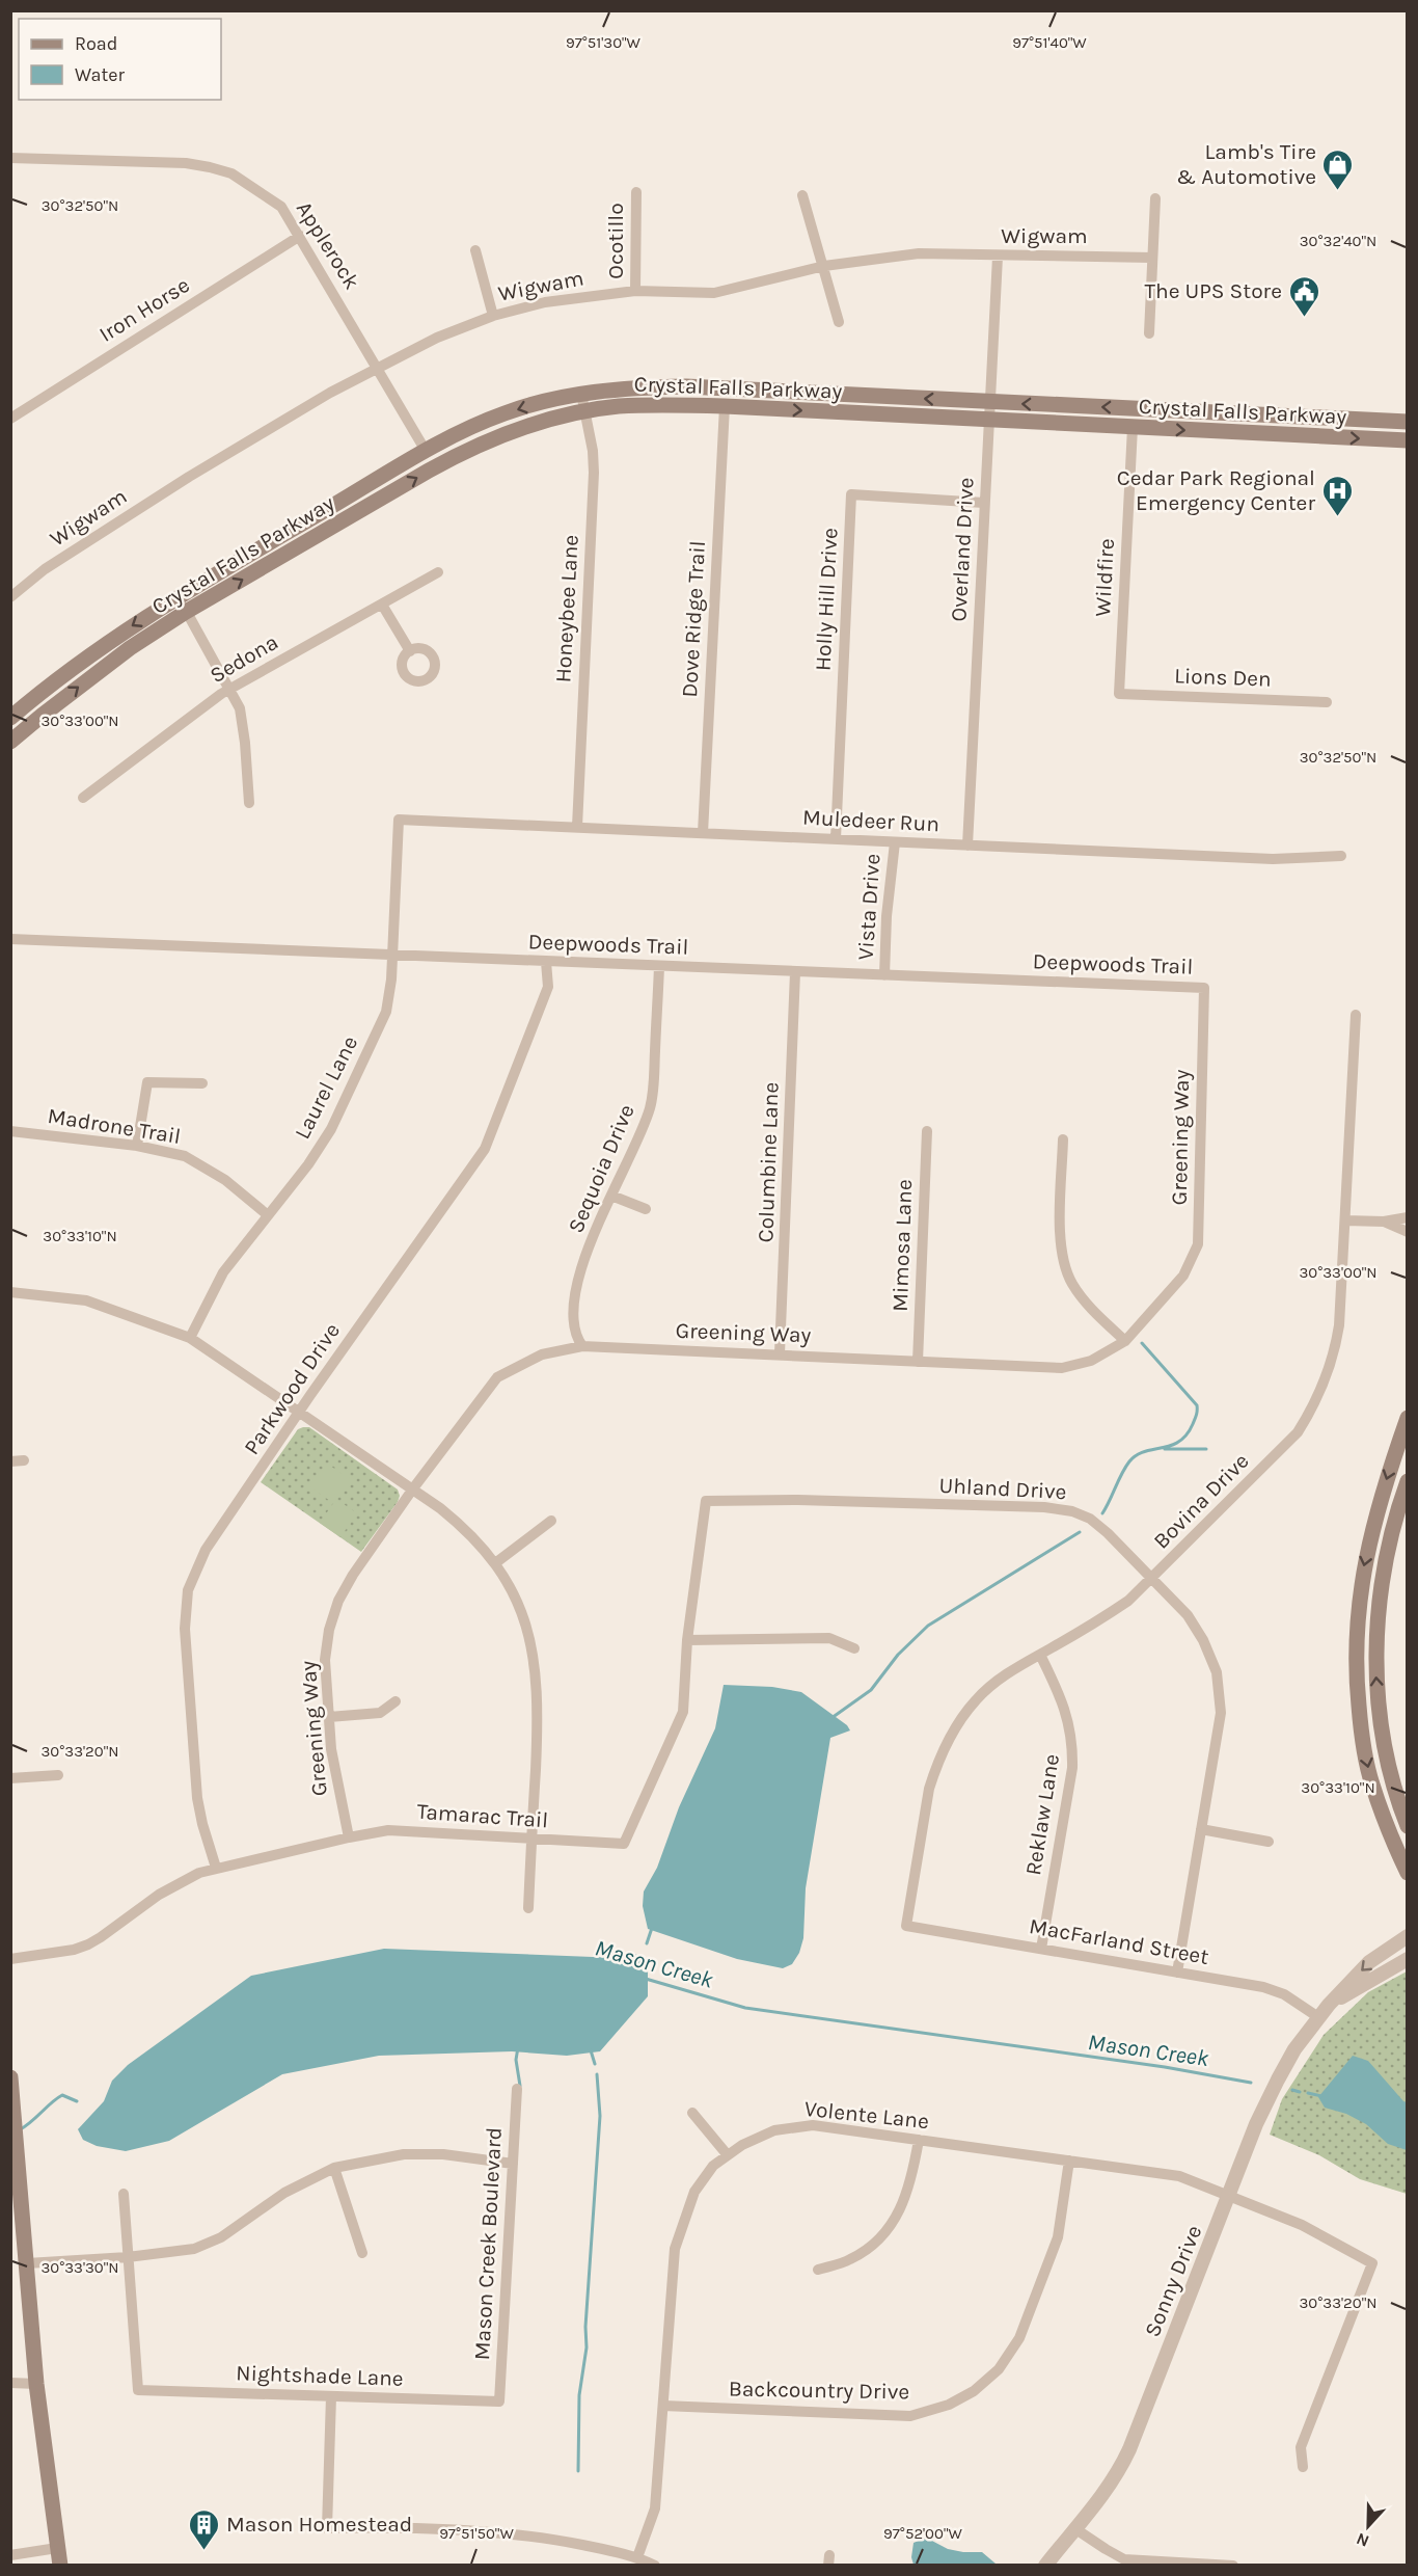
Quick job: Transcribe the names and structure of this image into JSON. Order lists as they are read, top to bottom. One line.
{"streets":{"main road":["Crystal Falls Parkway"],"street":["Wigwam","Ocotillo","Applerock","Iron Horse","Overland Drive","Wildfire","Holly Hill Drive","Honeybee Lane","Dove Ridge Trail","Sedona","Lions Den","Muledeer Run","Vista Drive","Deepwoods Trail","Laurel Lane","Madrone Trail","Greening Way","Columbine Lane","Sequoia Drive","Mimosa Lane","Parkwood Drive","Uhland Drive","Bovina Drive","Reklaw Lane","Tamarac Trail","MacFarland Street","Volente Lane","Mason Creek Boulevard","Sonny Drive","Nightshade Lane","Backcountry Drive"]},"crossings":[["Wigwam","Ocotillo"],["Wigwam","Applerock"],["Wigwam","Overland Drive"],["Applerock","Iron Horse"],["Applerock","Crystal Falls Parkway"],["Crystal Falls Parkway","Overland Drive"],["Crystal Falls Parkway","Wildfire"],["Crystal Falls Parkway","Honeybee Lane"],["Crystal Falls Parkway","Dove Ridge Trail"],["Overland Drive","Holly Hill Drive"],["Overland Drive","Muledeer Run"],["Wildfire","Lions Den"],["Holly Hill Drive","Muledeer Run"],["Honeybee Lane","Muledeer Run"],["Dove Ridge Trail","Muledeer Run"],["Muledeer Run","Vista Drive"],["Muledeer Run","Laurel Lane"],["Vista Drive","Deepwoods Trail"],["Deepwoods Trail","Laurel Lane"],["Deepwoods Trail","Greening Way"],["Deepwoods Trail","Columbine Lane"],["Deepwoods Trail","Sequoia Drive"],["Deepwoods Trail","Parkwood Drive"],["Laurel Lane","Madrone Trail"],["Greening Way","Columbine Lane"],["Greening Way","Sequoia Drive"],["Greening Way","Mimosa Lane"],["Greening Way","Tamarac Trail"],["Parkwood Drive","Tamarac Trail"],["Uhland Drive","Bovina Drive"],["Uhland Drive","Tamarac Trail"],["Uhland Drive","MacFarland Street"],["Bovina Drive","Reklaw Lane"],["Bovina Drive","MacFarland Street"],["Reklaw Lane","MacFarland Street"],["MacFarland Street","Sonny Drive"],["Volente Lane","Sonny Drive"],["Volente Lane","Backcountry Drive"],["Mason Creek Boulevard","Nightshade Lane"]],"water":["Mason Creek"],"places":{"shop":["Lamb's Tire & Automotive"],"public building":["The UPS Store"],"hospital":["Cedar Park Regional Emergency Center"],"building":["Mason Homestead"]},"legend":["Road","Water"],"north":"bottom","coordinates":["97°51'30\"W","97°51'40\"W","30°32'50\"N","30°32'40\"N","30°33'00\"N","30°33'10\"N","30°33'20\"N","30°33'30\"N","97°51'50\"W","97°52'00\"W"]}
